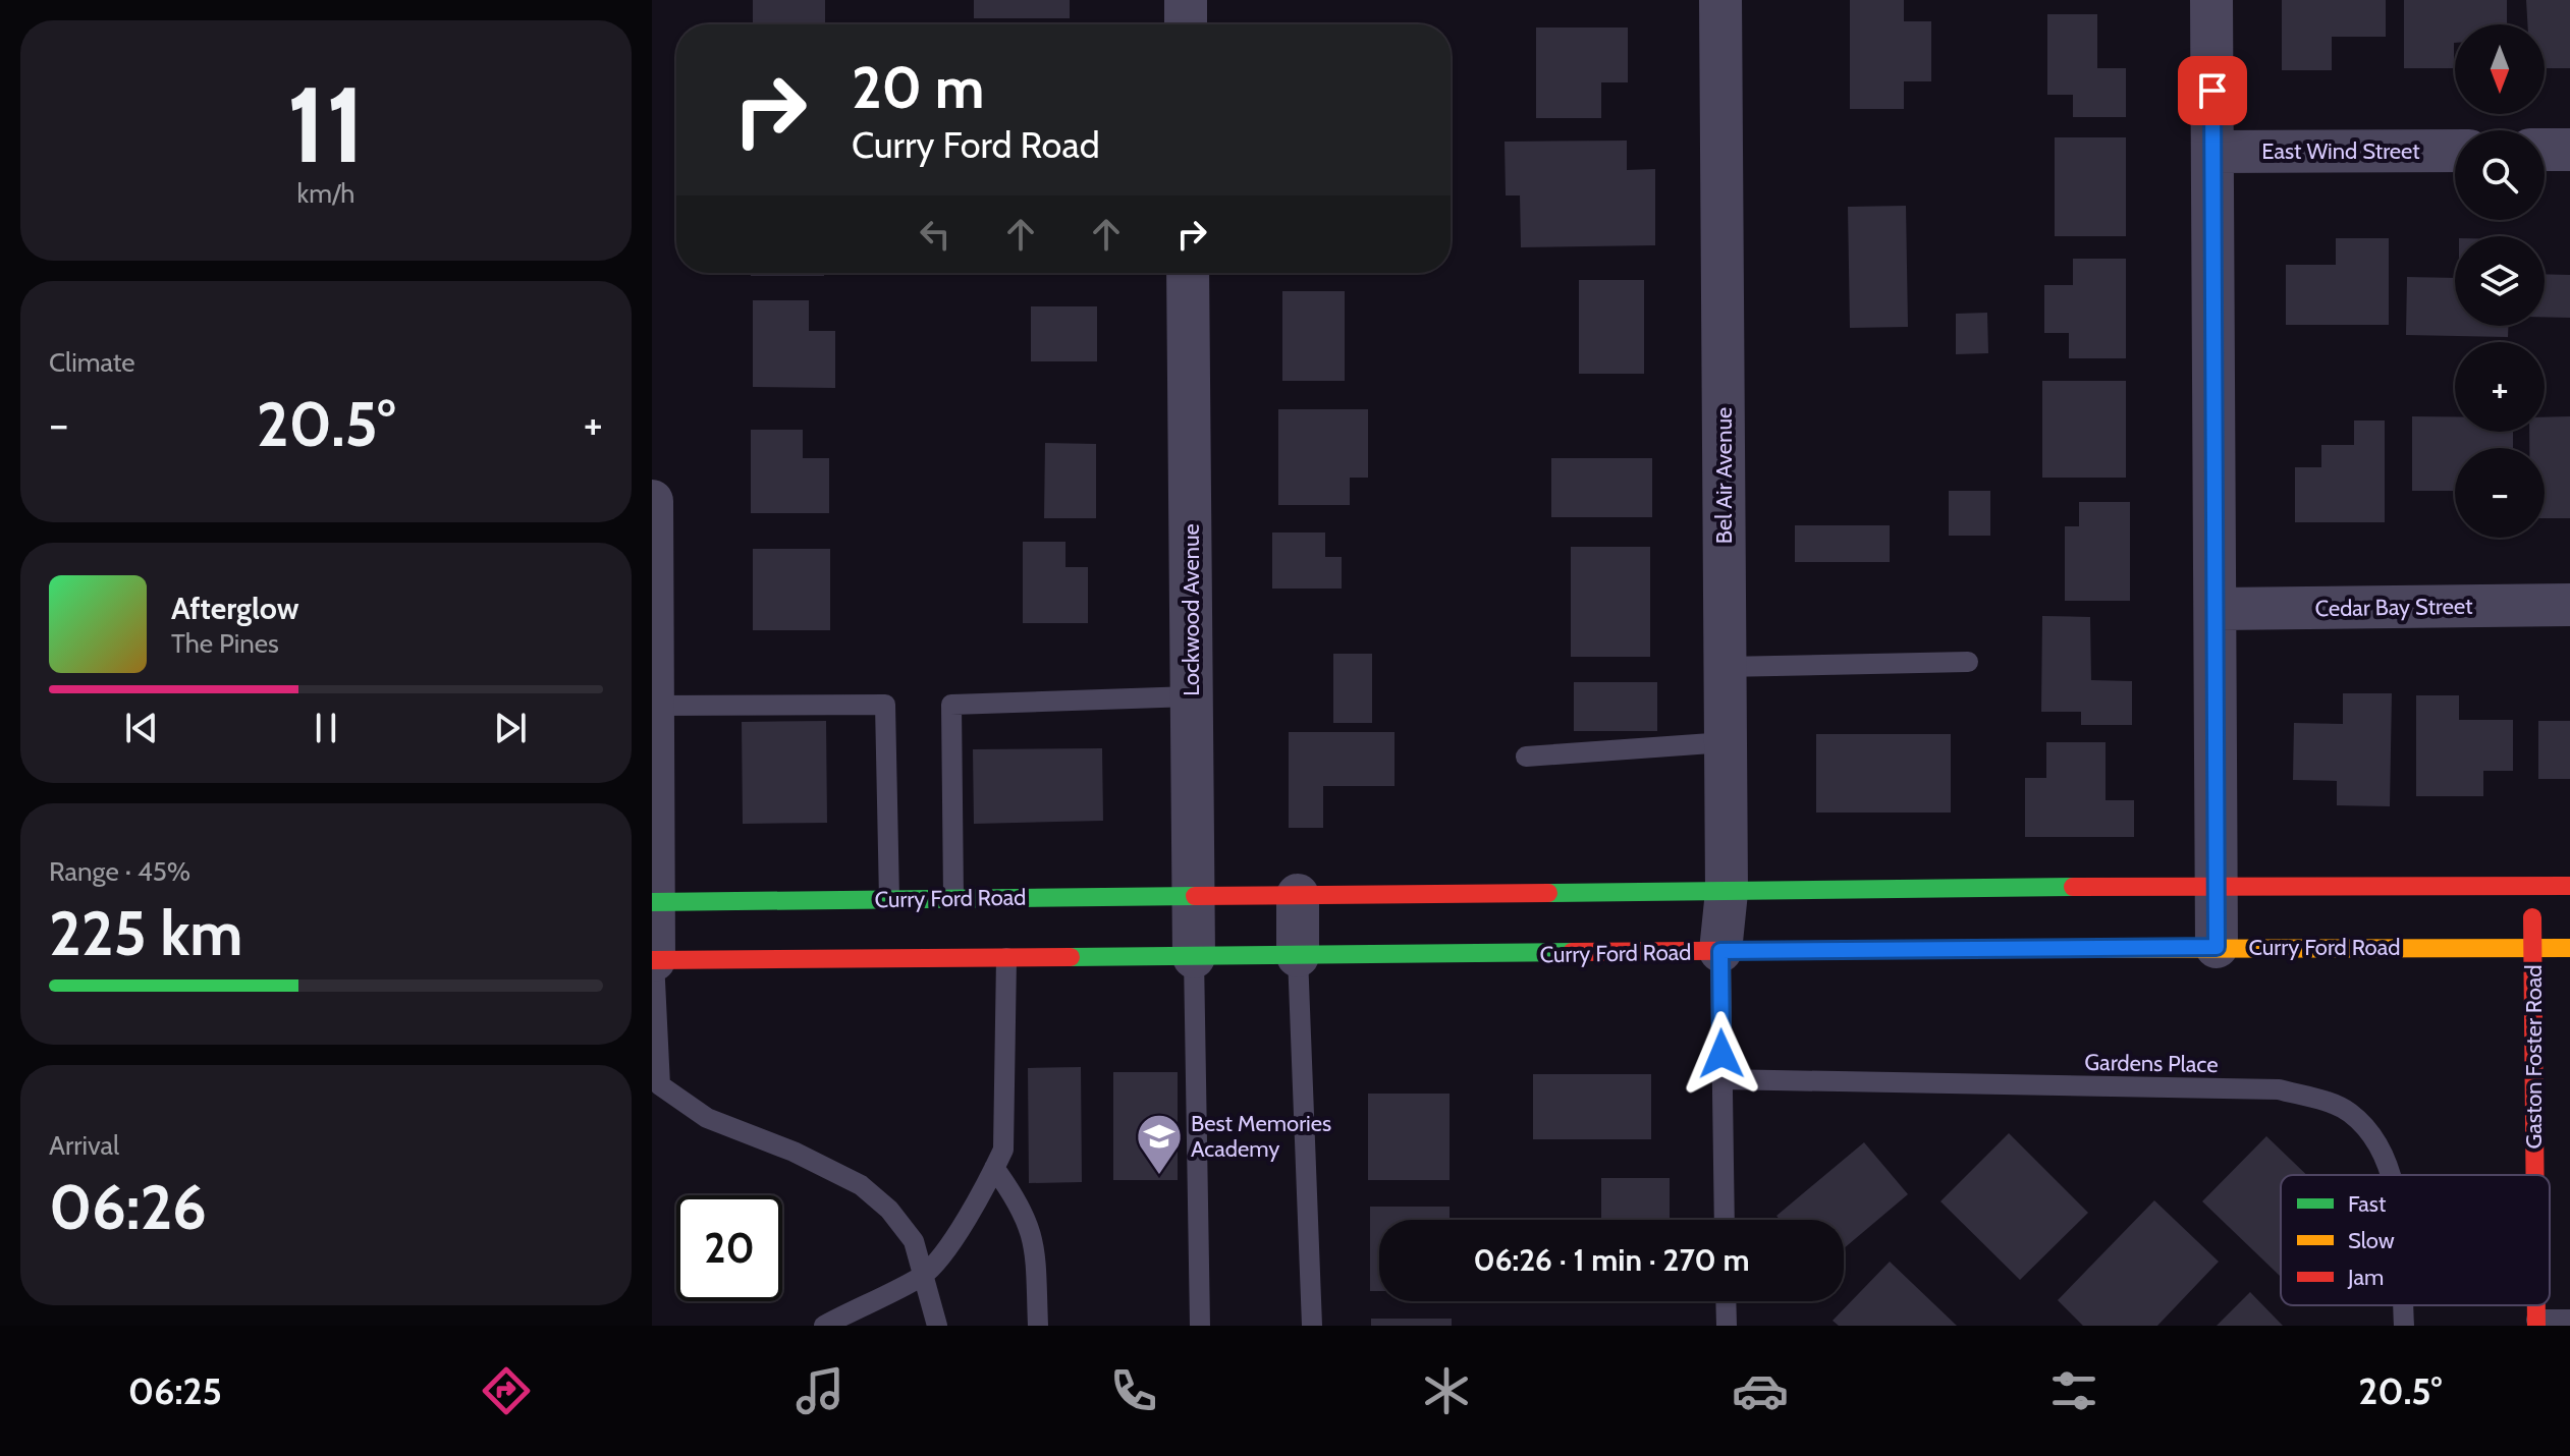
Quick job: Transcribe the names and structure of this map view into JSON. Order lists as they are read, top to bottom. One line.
{"streets":{"main road":["Curry Ford Road","Gaston Foster Road"],"street":["East Wind Street","Bel Air Avenue","Cedar Bay Street","Lockwood Avenue"],"lane":["Gardens Place"]},"crossings":[["Bel Air Avenue","Curry Ford Road"],["Lockwood Avenue","Curry Ford Road"],["Curry Ford Road","Gaston Foster Road"]],"places":{"school or university":["Best Memories Academy"]},"legend":["Fast","Slow","Jam"],"north":"bottom","page":{"tile":[["11","km/h"],"Climate",["Range · 45%","225 km"],["Arrival","06:26"]],"map_buttons":["+","−"],"turn":["20 m","Curry Ford Road"],"heat":["−","20.5°","+"],"song":["Afterglow","The Pines"],"limit":"20","trip":"06:26 · 1 min · 270 m","tabs":["06:25","20.5°"]}}
